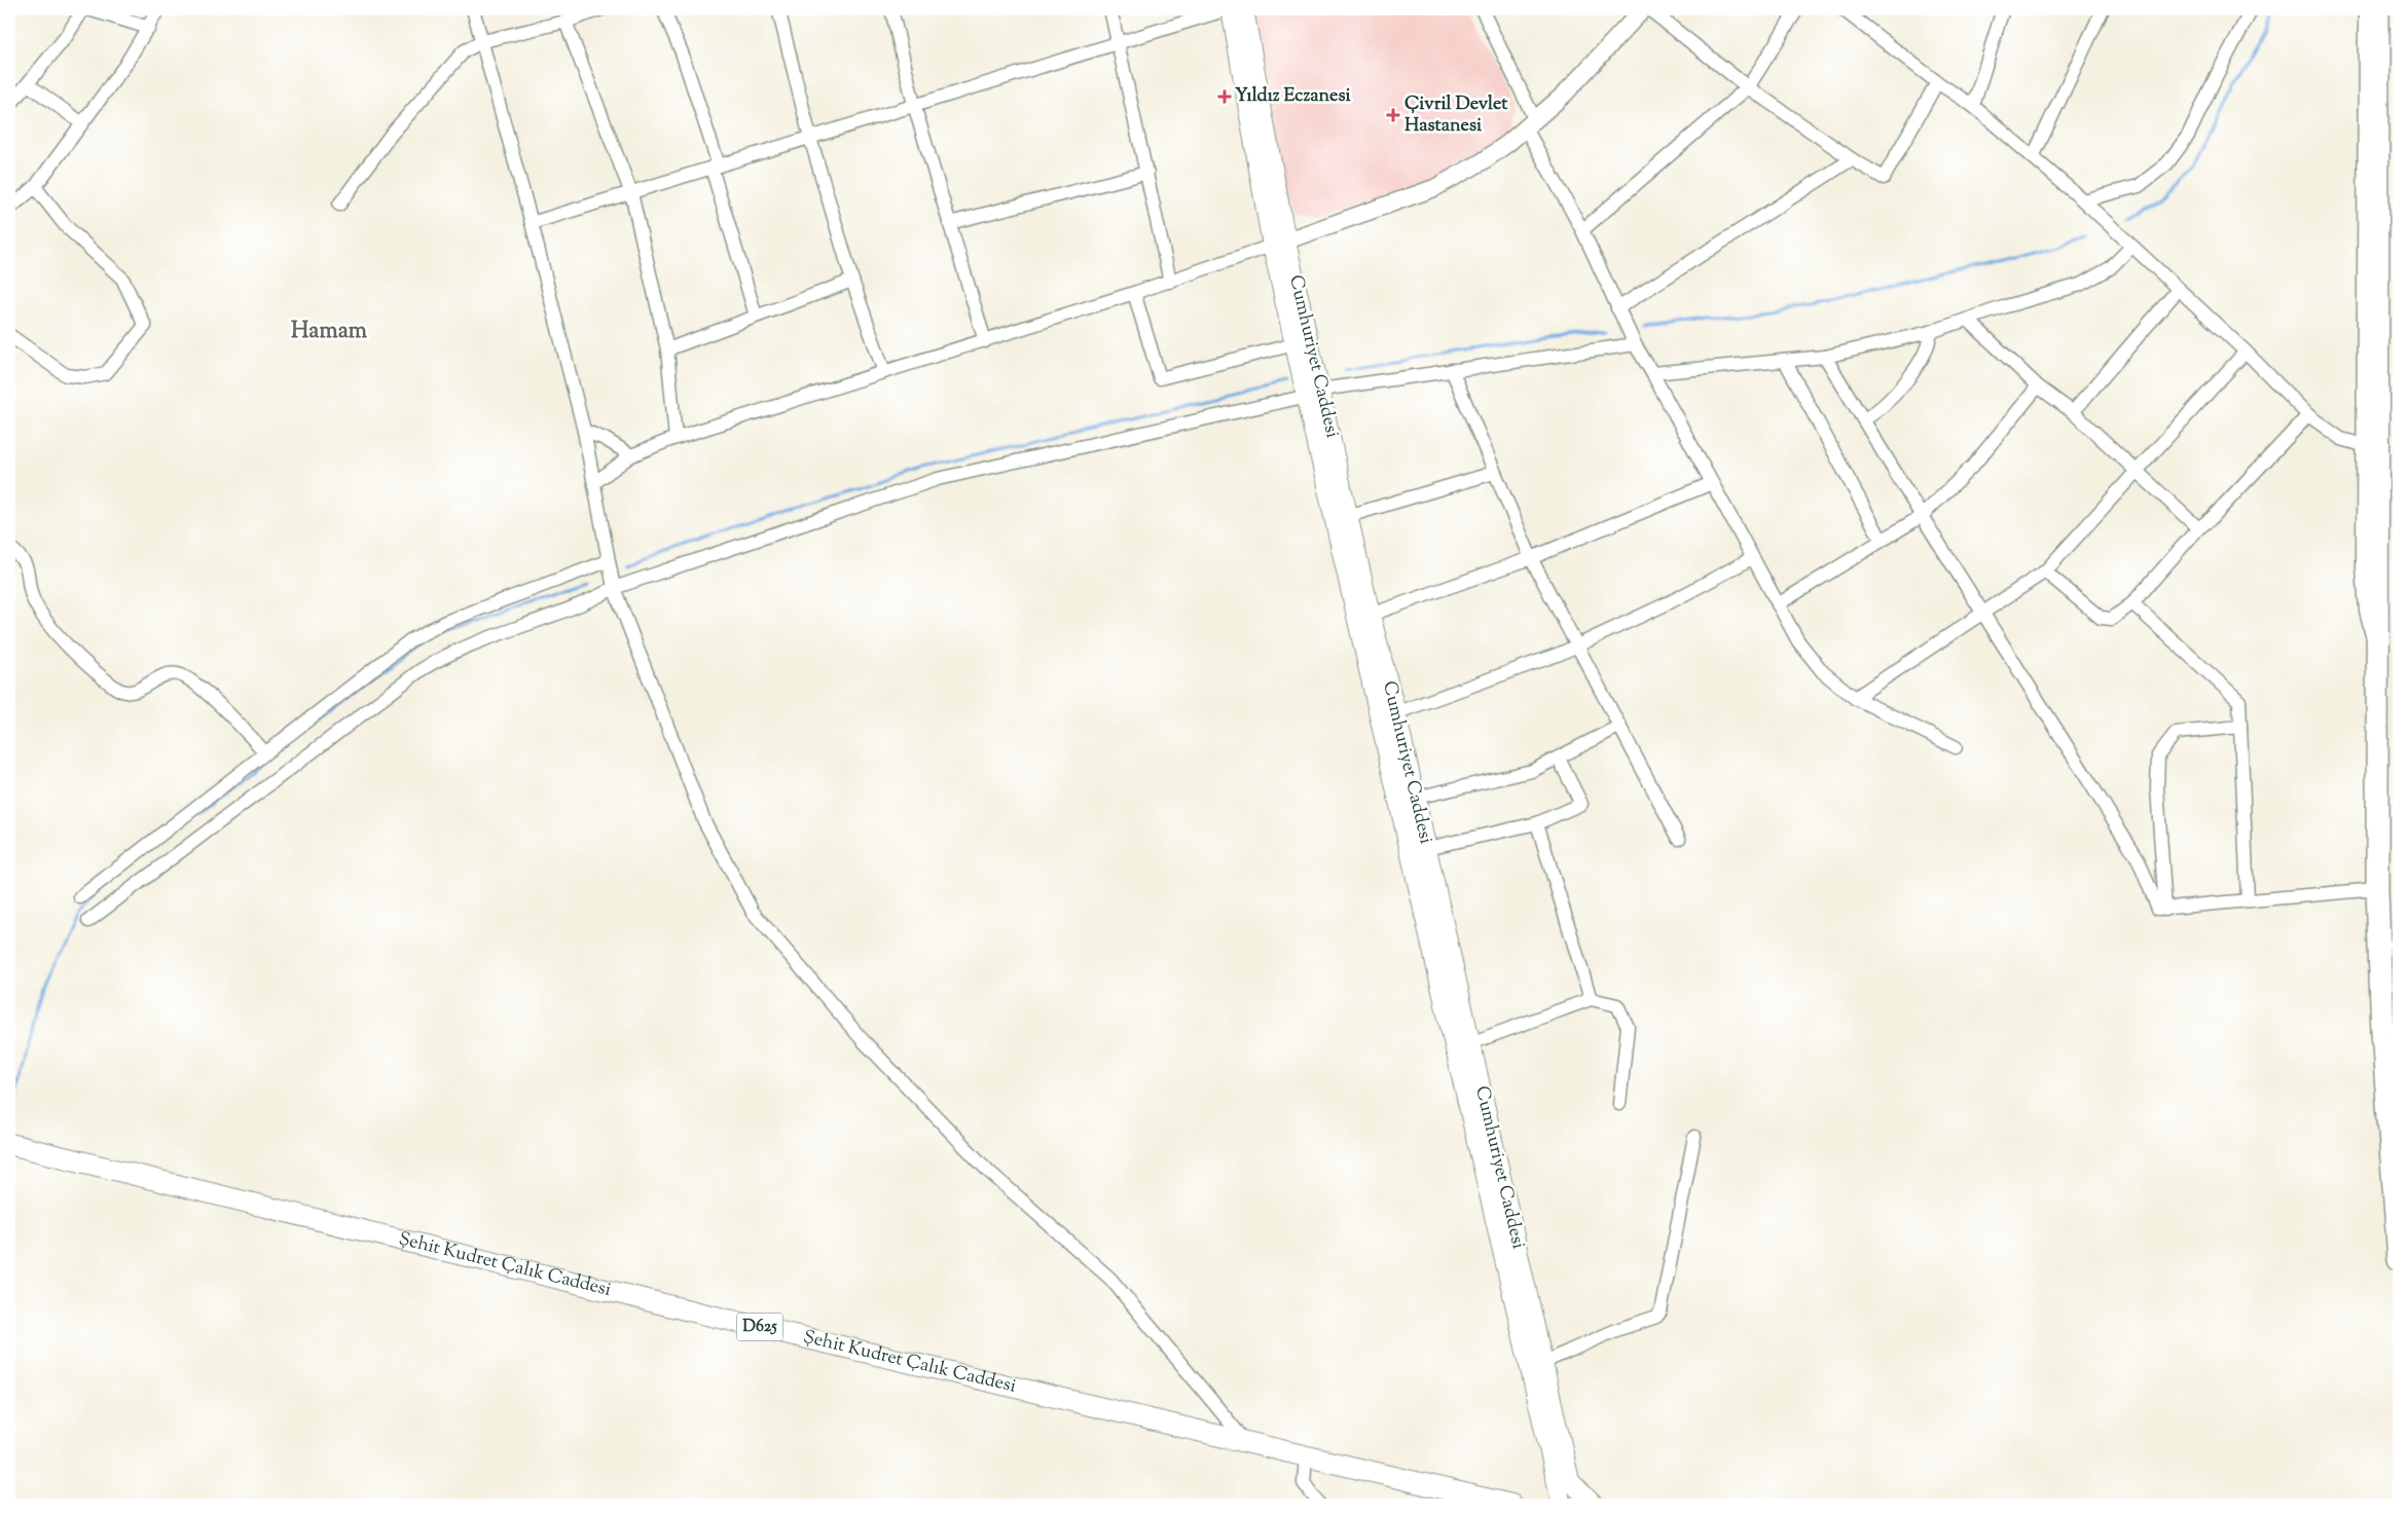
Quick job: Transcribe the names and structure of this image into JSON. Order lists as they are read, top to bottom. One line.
{"streets":{"main road":["Cumhuriyet Caddesi","Şehit Kudret Çalık Caddesi","D625"]},"districts":["Hamam"],"places":{"health":["Yıldız Eczanesi","Çivril Devlet Hastanesi"]}}
